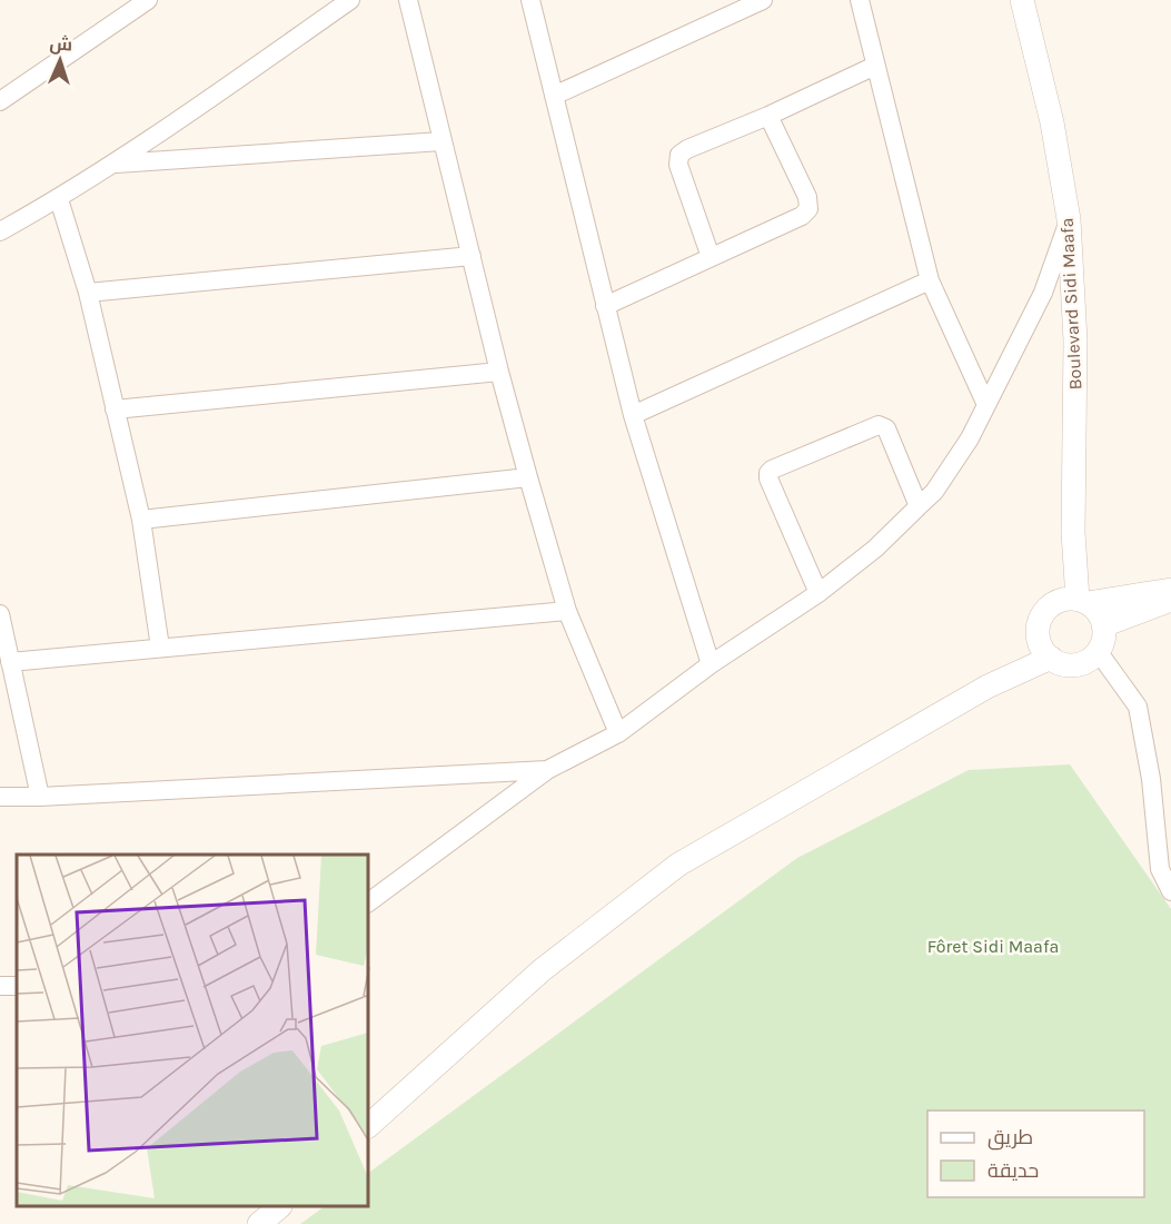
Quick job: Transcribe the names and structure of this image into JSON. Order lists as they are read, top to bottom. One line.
{"streets":{"street":["Boulevard Sidi Maafa"]},"parks":["Fôret Sidi Maafa"],"legend":["طريق","حديقة"],"north":"top"}
